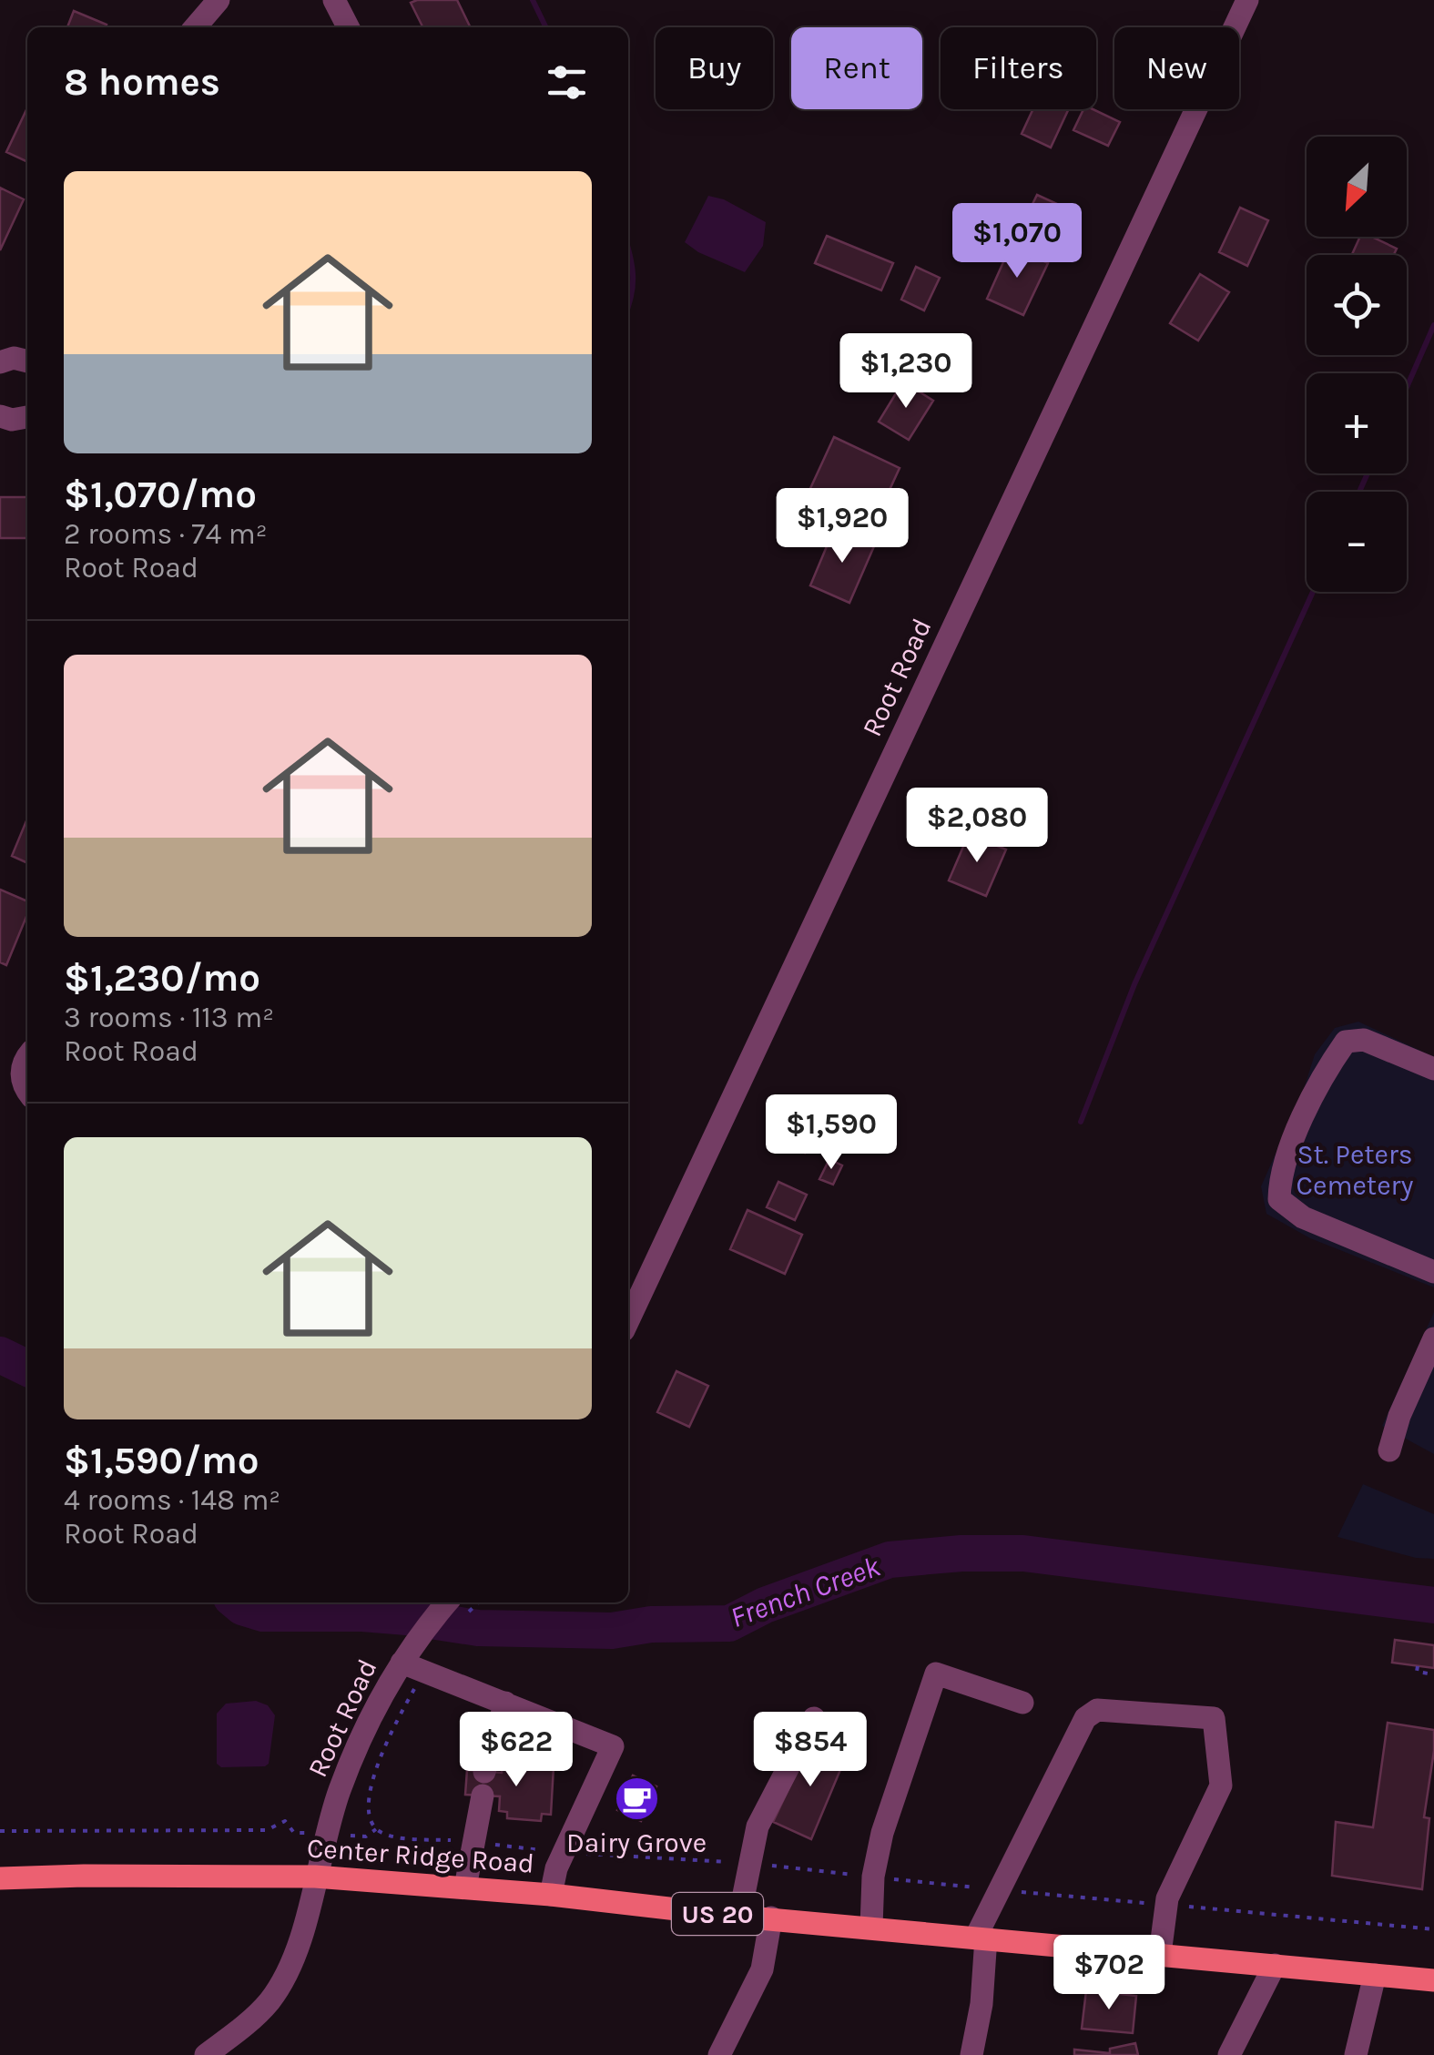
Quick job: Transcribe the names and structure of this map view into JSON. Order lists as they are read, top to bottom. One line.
{"streets":{"main road":["Center Ridge Road","US 20"],"street":["Root Road"]},"crossings":[["Root Road","Center Ridge Road"]],"water":["French Creek"],"parks":["St. Peters Cemetery"],"places":{"cafe":["Dairy Grove"]},"north":"bottom left","page":{"chip":["Buy","Rent","Filters","New"],"heading":"8 homes","map_buttons":["+","−"],"list":[{"name":"$1,070/mo","note":"2 rooms · 74 m² · Root Road"},{"name":"$1,230/mo","note":"3 rooms · 113 m² · Root Road"},{"name":"$1,590/mo","note":"4 rooms · 148 m² · Root Road"}],"price":["$1,070","$1,230","$1,920","$2,080","$1,590","$622","$854","$702"]}}
